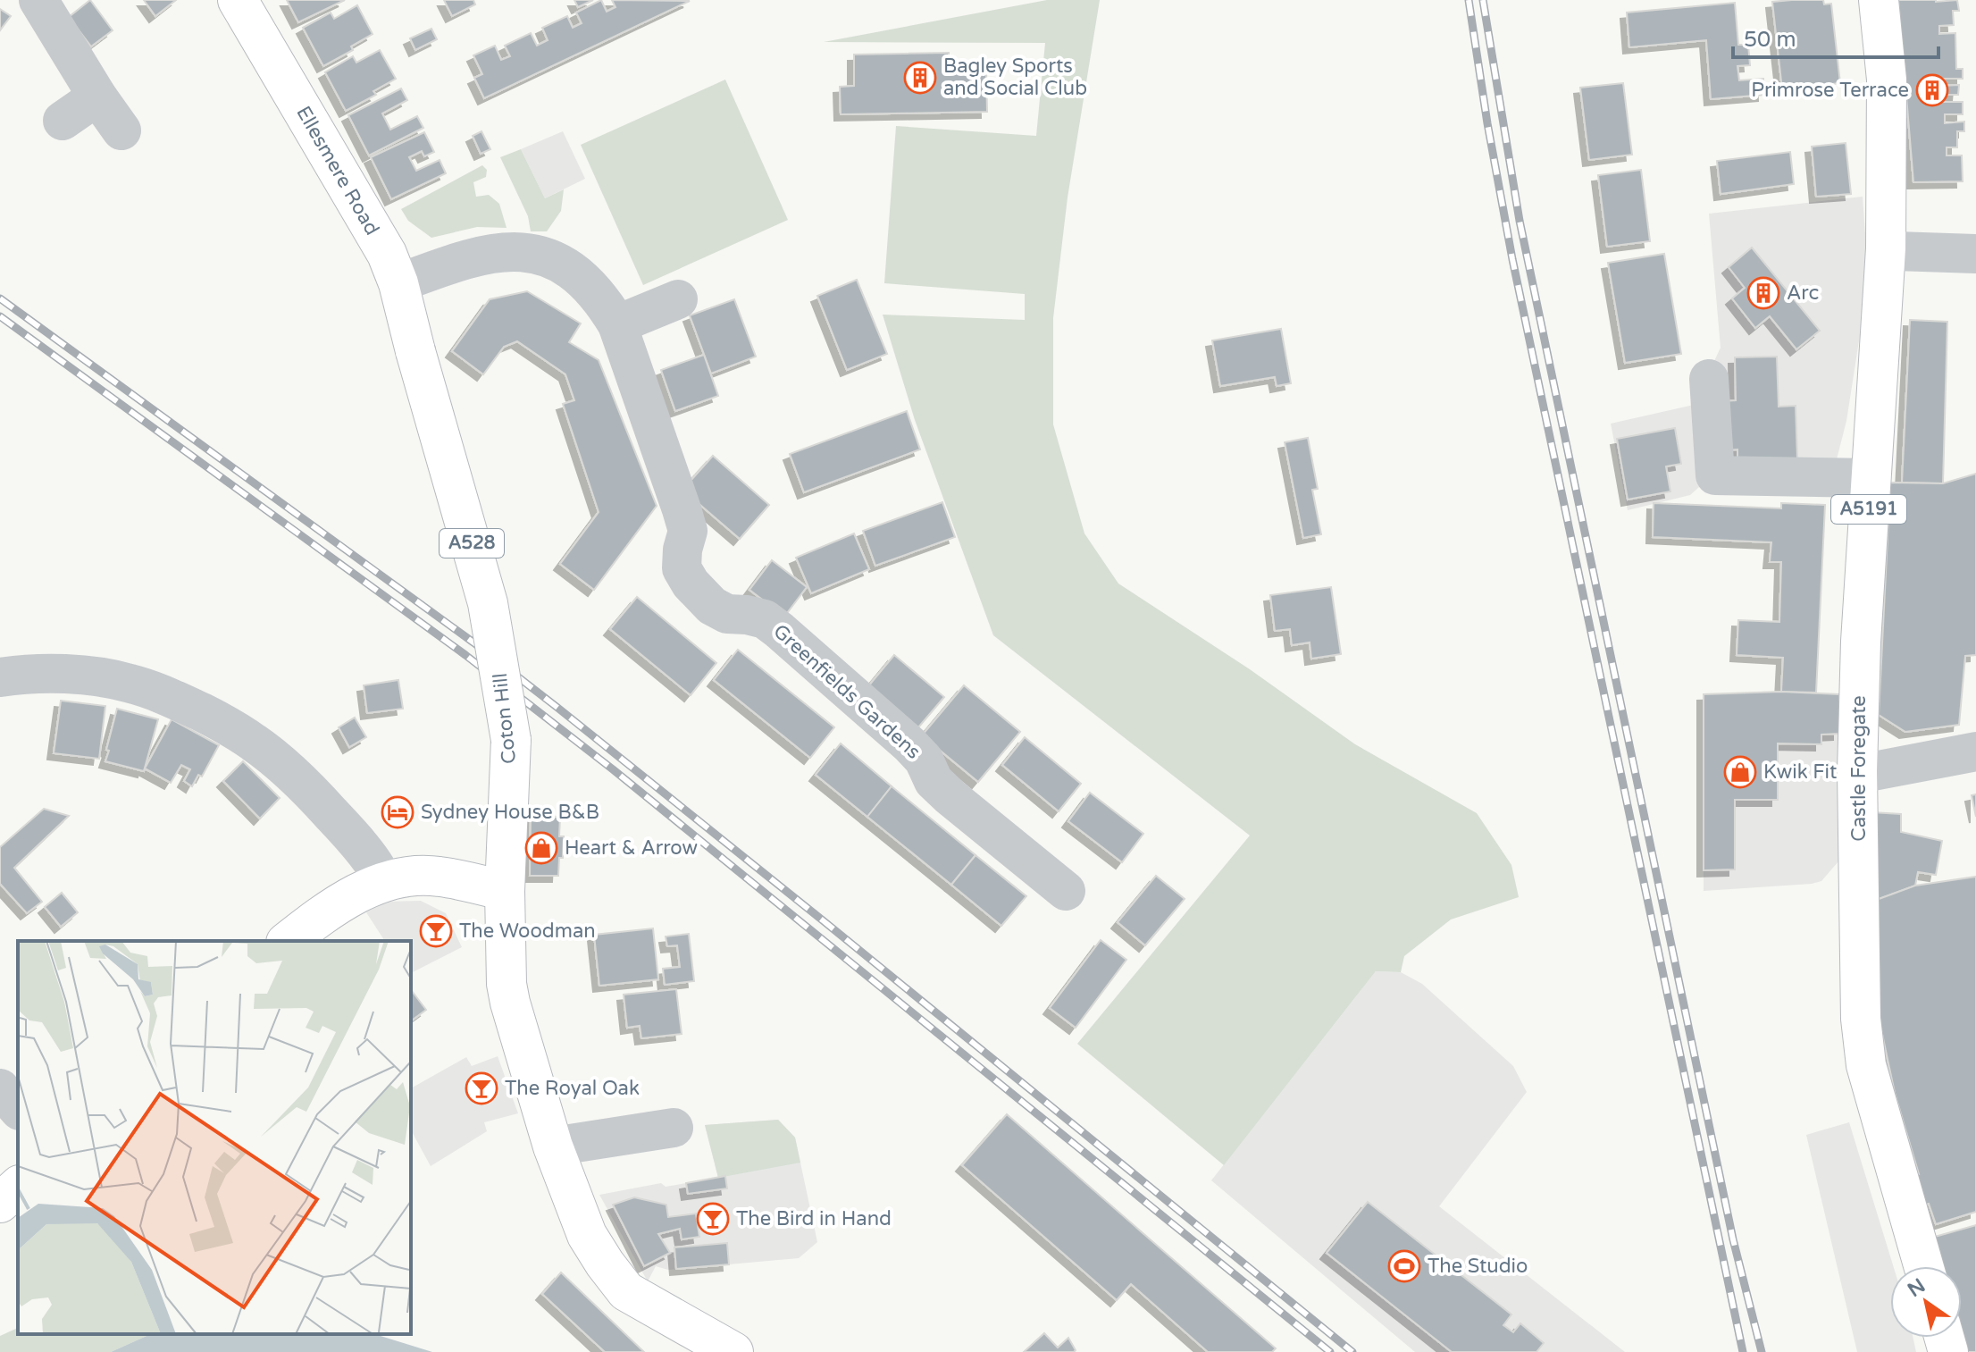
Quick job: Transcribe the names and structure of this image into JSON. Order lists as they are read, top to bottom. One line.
{"streets":{"main road":["Ellesmere Road","A5191","A528","Coton Hill","Castle Foregate"],"street":["Greenfields Gardens"]},"crossings":[["Ellesmere Road","Greenfields Gardens"],["Ellesmere Road","Coton Hill"],["A5191","Castle Foregate"]],"places":{"building":["Bagley Sports and Social Club","Primrose Terrace","Arc"],"shop":["Kwik Fit","Heart & Arrow"],"hotel":["Sydney House B&B"],"bar":["The Woodman","The Royal Oak","The Bird in Hand"],"sports":["The Studio"]},"scale_bar":"50 m","north":"top left"}
